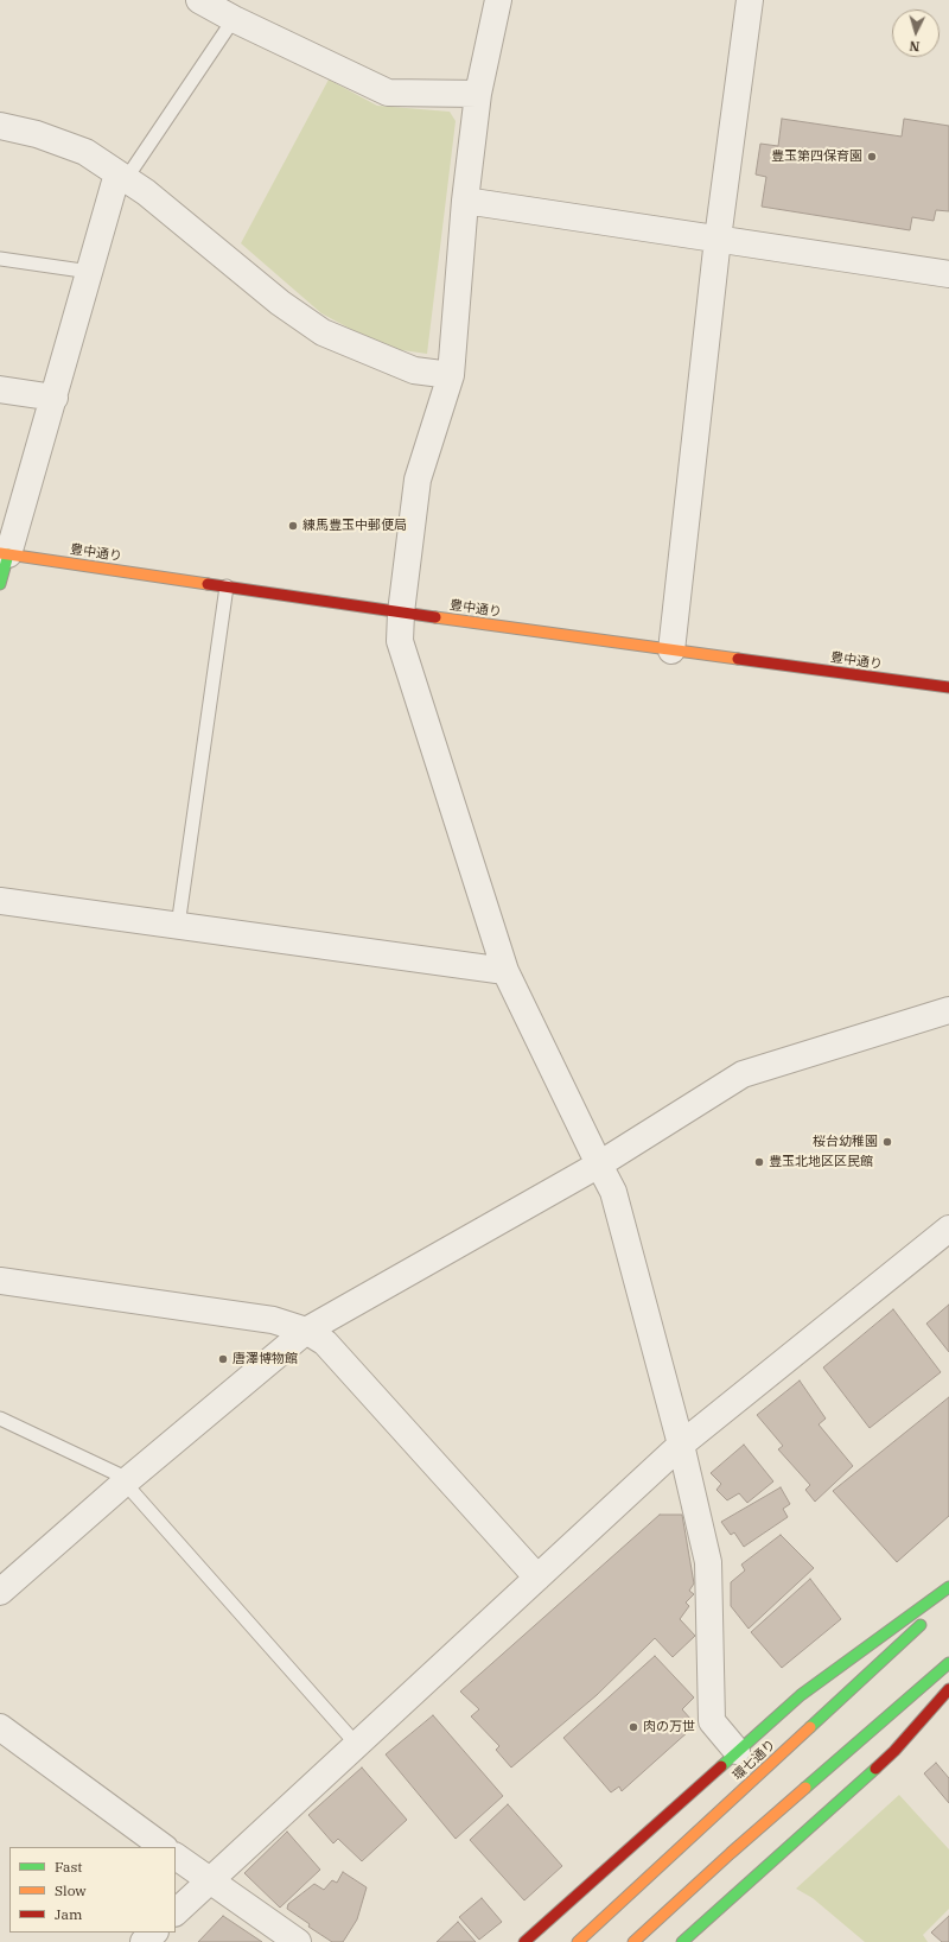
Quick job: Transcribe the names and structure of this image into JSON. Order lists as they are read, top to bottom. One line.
{"streets":{"main road":["豊中通り","環七通り"]},"places":["豊玉第四保育園","練馬豊玉中郵便局","桜台幼稚園","豊玉北地区区民館","唐澤博物館","肉の万世"],"legend":["Fast","Slow","Jam"],"north":"bottom"}
